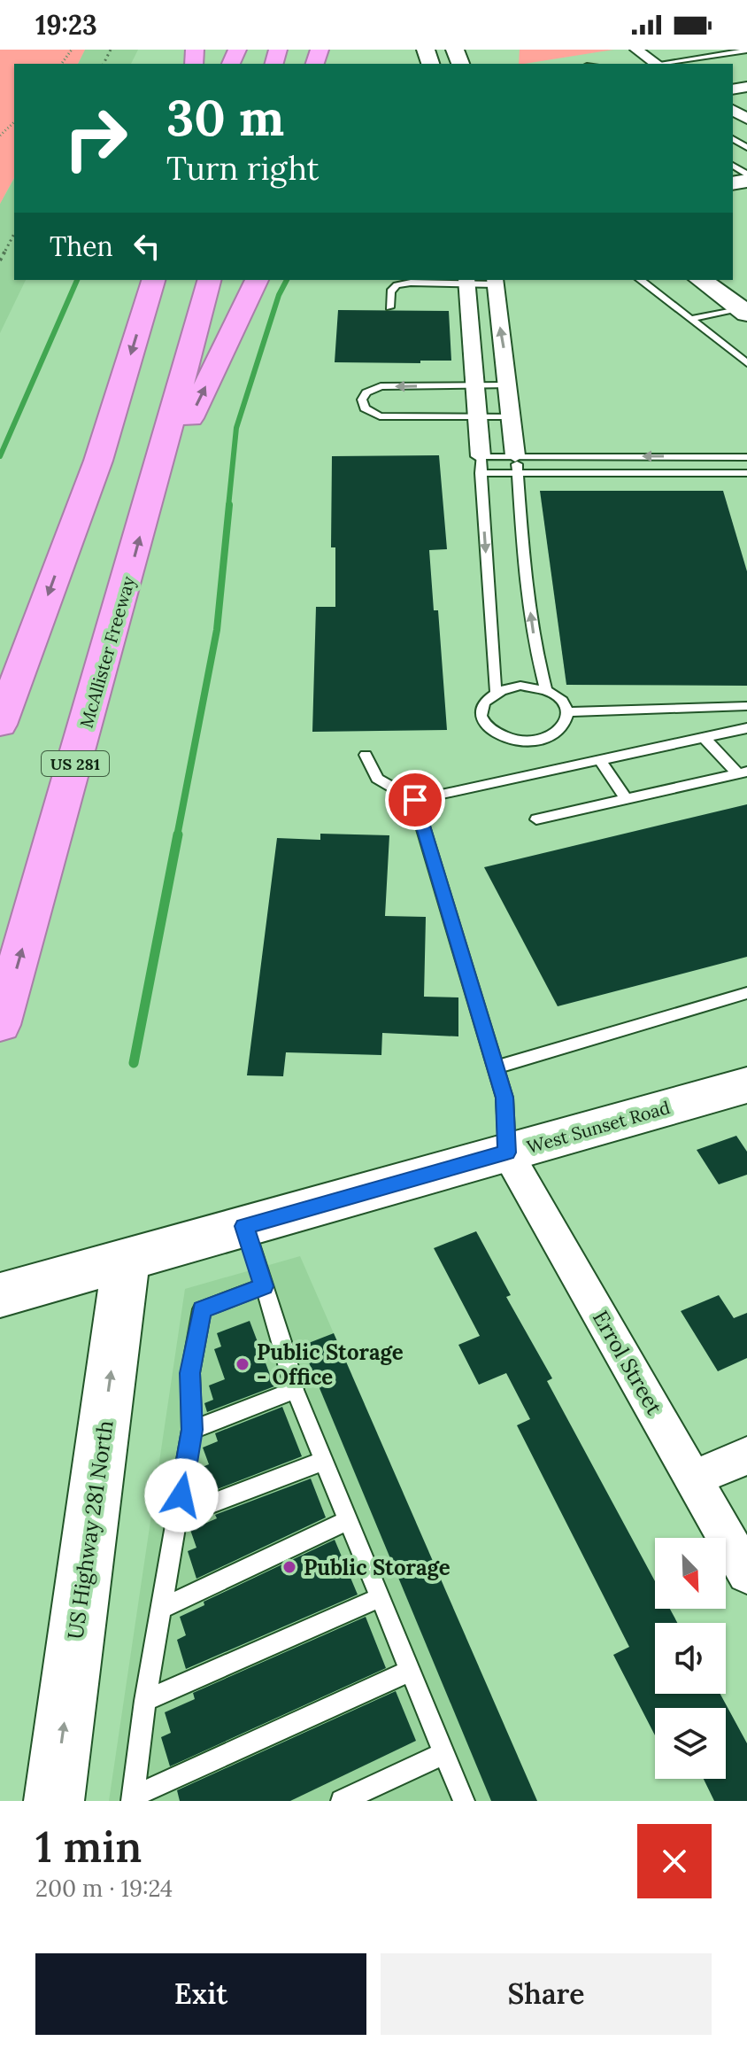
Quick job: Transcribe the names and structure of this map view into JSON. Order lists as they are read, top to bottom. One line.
{"streets":{"highway":["McAllister Freeway","US 281"],"main road":["West Sunset Road","US Highway 281 North"],"street":["Errol Street"]},"crossings":[["West Sunset Road","Errol Street"],["West Sunset Road","US Highway 281 North"]],"one_way":["US Highway 281 North"],"places":["Public Storage - Office","Public Storage"],"north":"bottom right","page":{"status":"19:23","turn":["30 m","Turn right"],"then":"Then","heading":["1 min","200 m · 19:24"],"buttons":["Exit","Share"]}}
